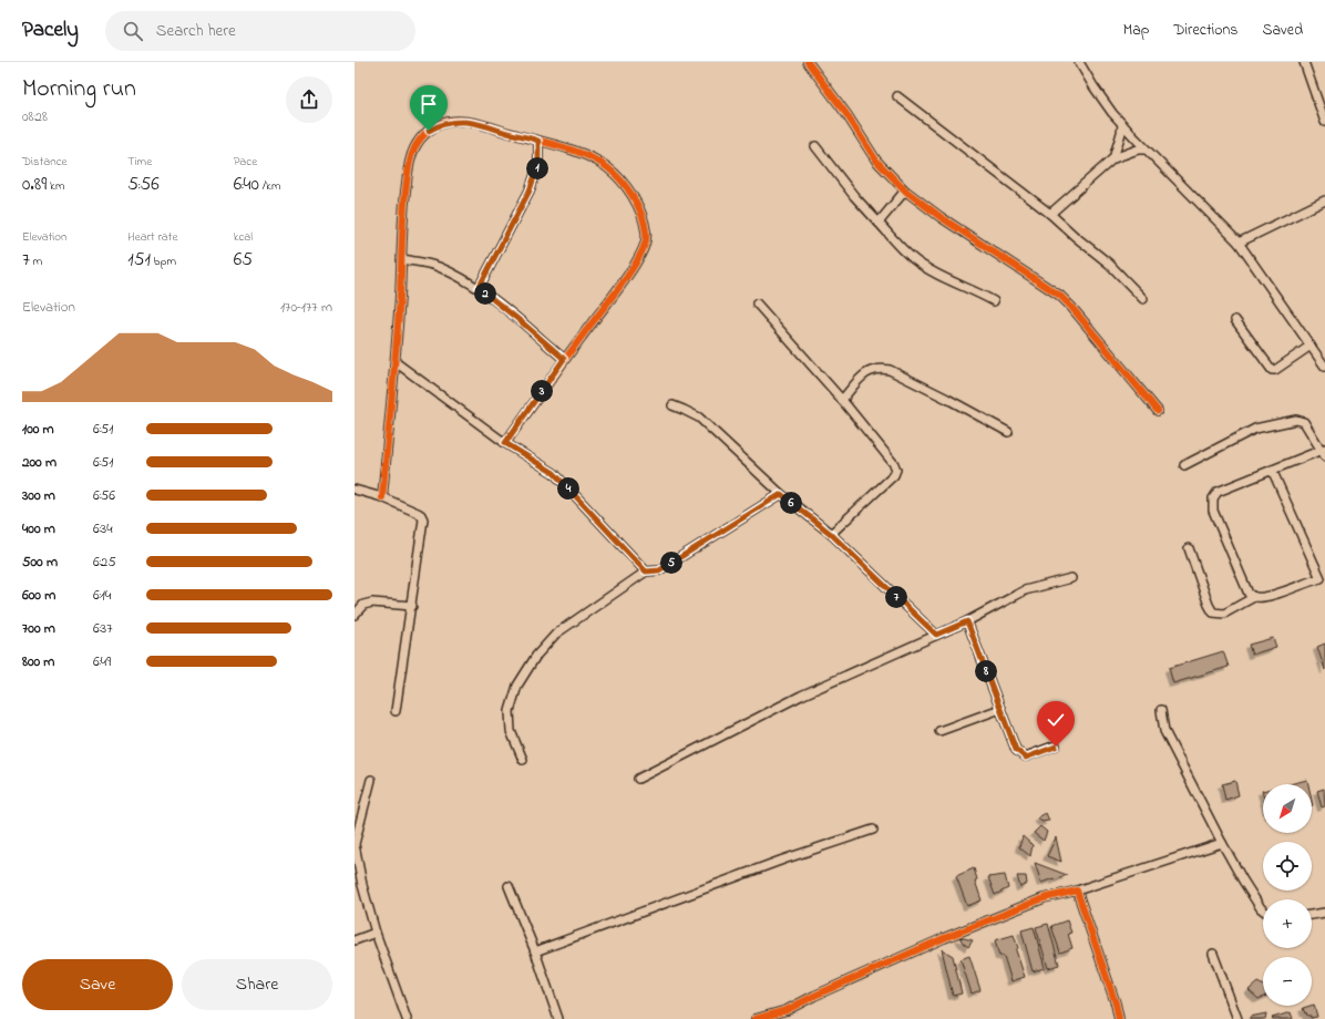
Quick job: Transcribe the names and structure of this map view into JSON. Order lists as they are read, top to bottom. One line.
{"north":"bottom left","page":{"header":"Pacely","search":"Search here","nav":["Map","Directions","Saved"],"heading":["Morning run","08:28"],"stats":[["Distance","0.89 km"],["Time","5:56"],["Pace","6:40 /km"],["Elevation","7 m"],["Heart rate","151 bpm"],["kcal","65"]],"pins":["1","2","3","4","6","5","7","8"],"chart":["Elevation","170–177 m"],"list":[{"name":"100 m","note":"6:51"},{"name":"200 m","note":"6:51"},{"name":"300 m","note":"6:56"},{"name":"400 m","note":"6:34"},{"name":"500 m","note":"6:25"},{"name":"600 m","note":"6:14"},{"name":"700 m","note":"6:37"},{"name":"800 m","note":"6:49"}],"map_buttons":["+","−"],"buttons":["Save","Share"]}}
